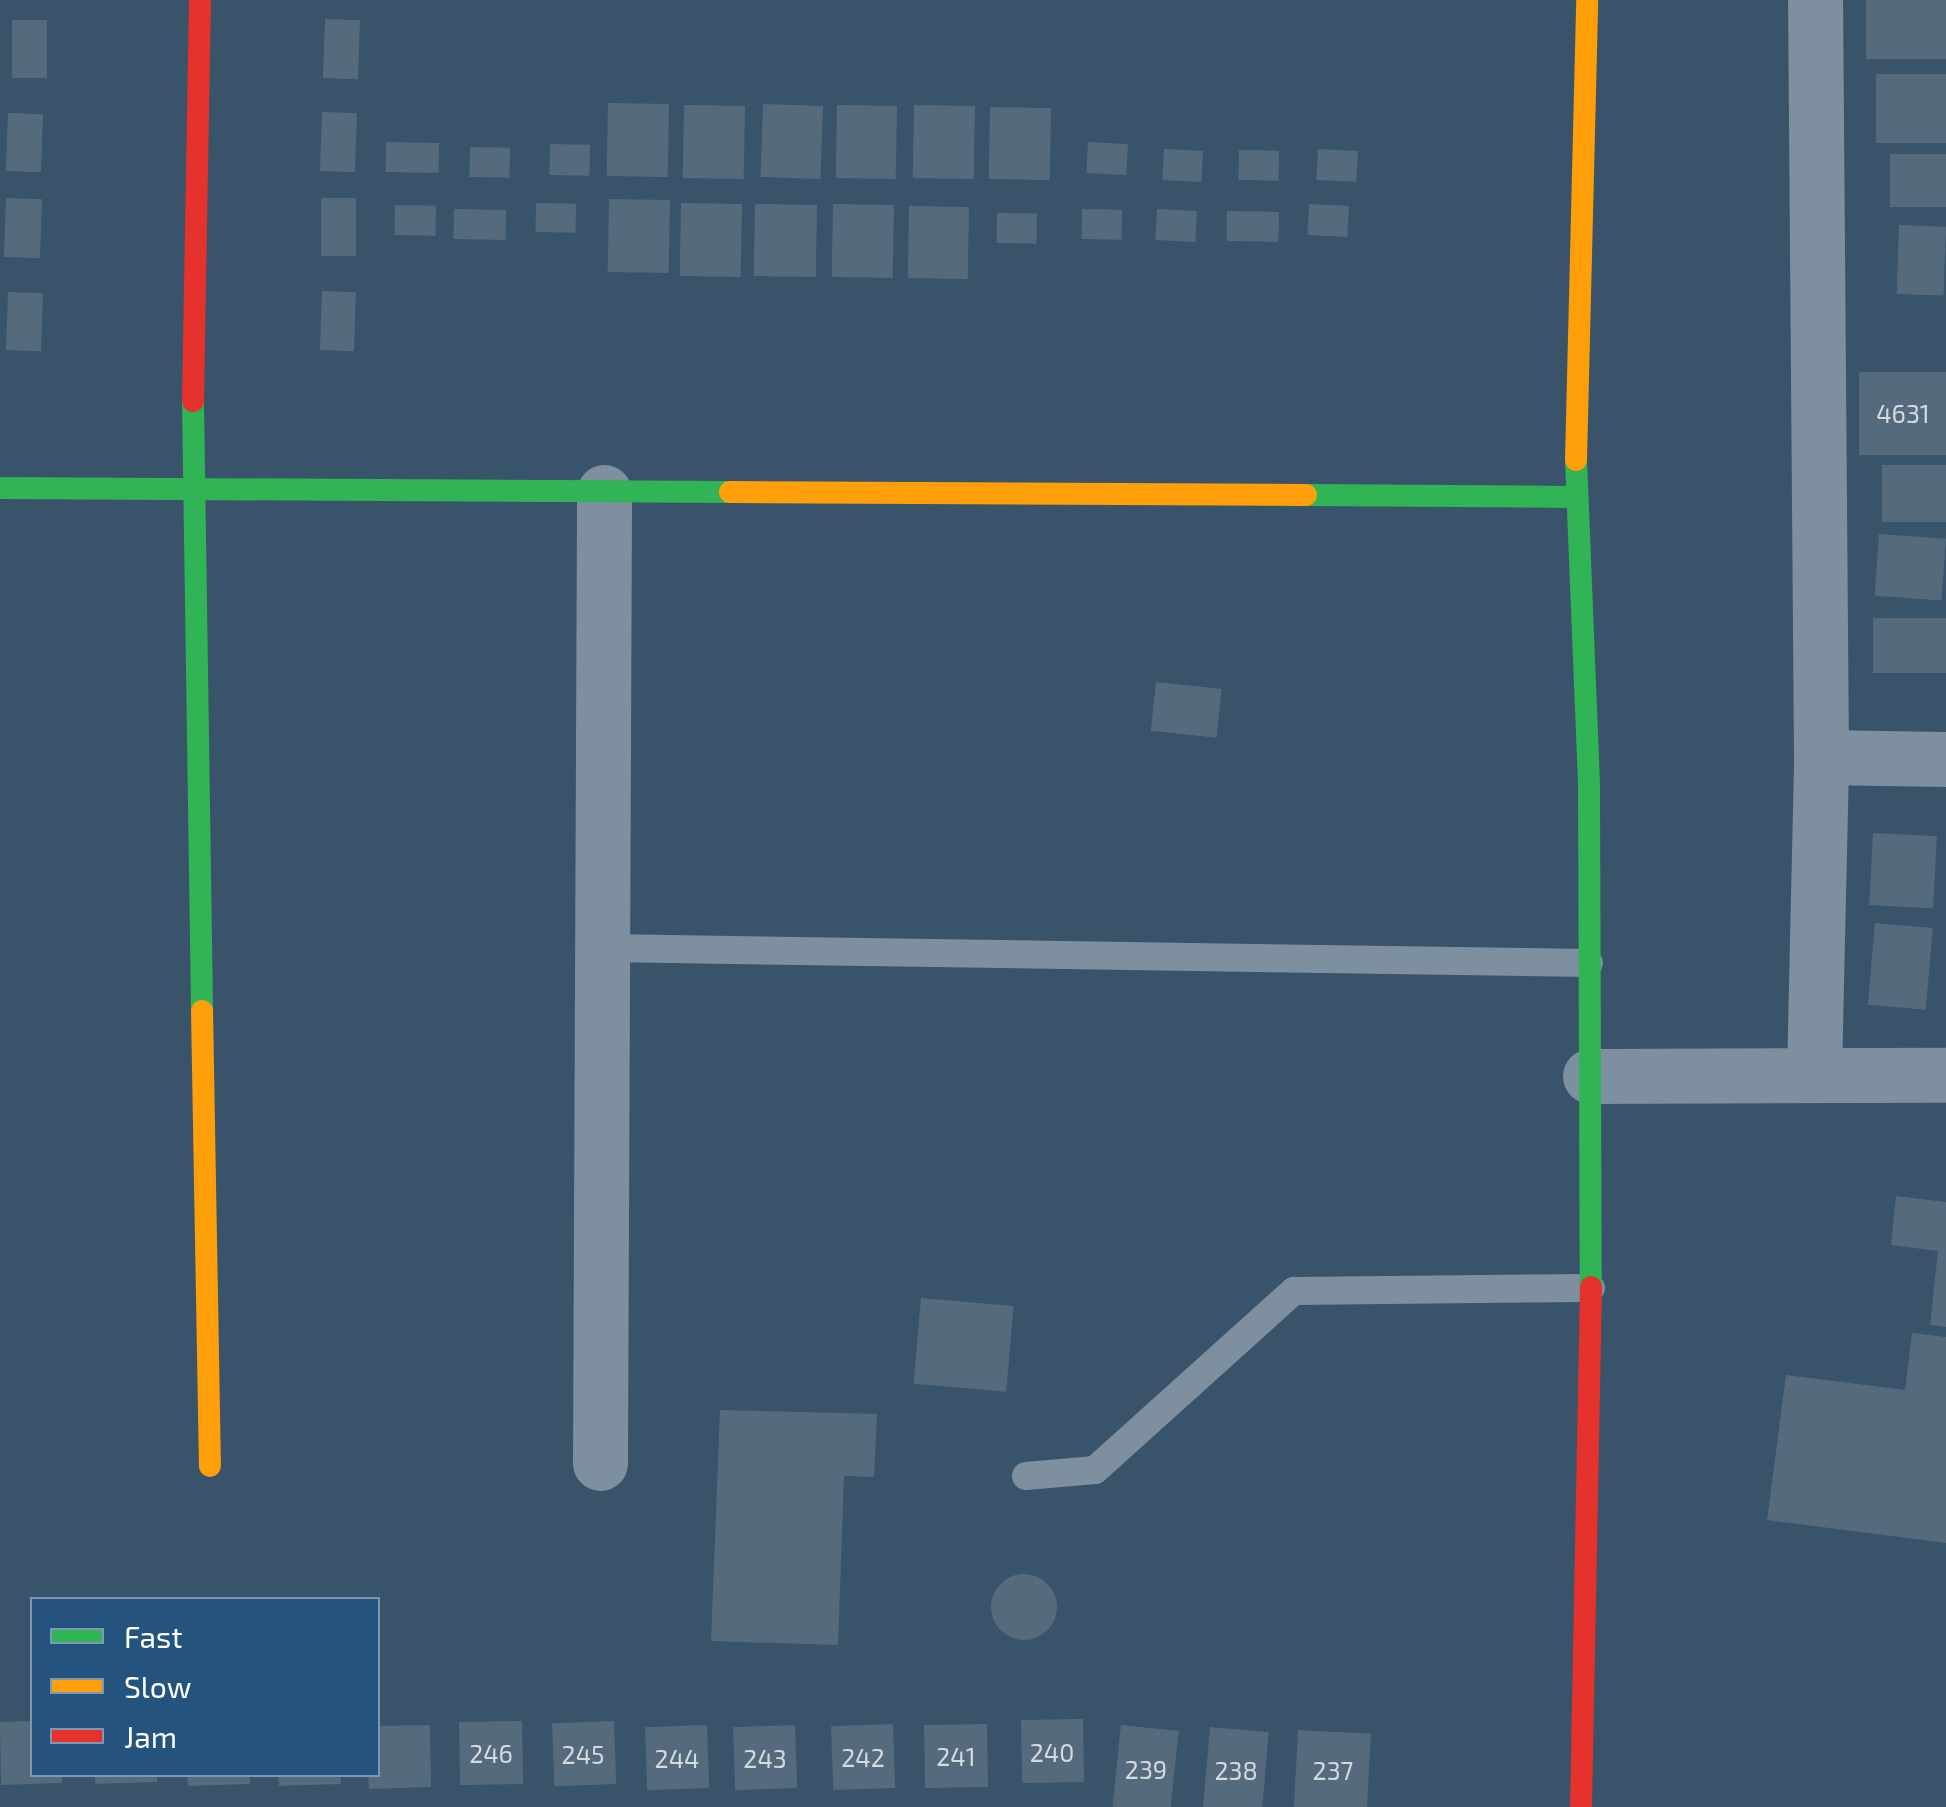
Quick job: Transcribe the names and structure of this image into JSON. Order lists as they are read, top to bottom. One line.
{"house_numbers":["4631","240","246","245","241","242","244","243","239","238","237"],"legend":["Fast","Slow","Jam"]}
